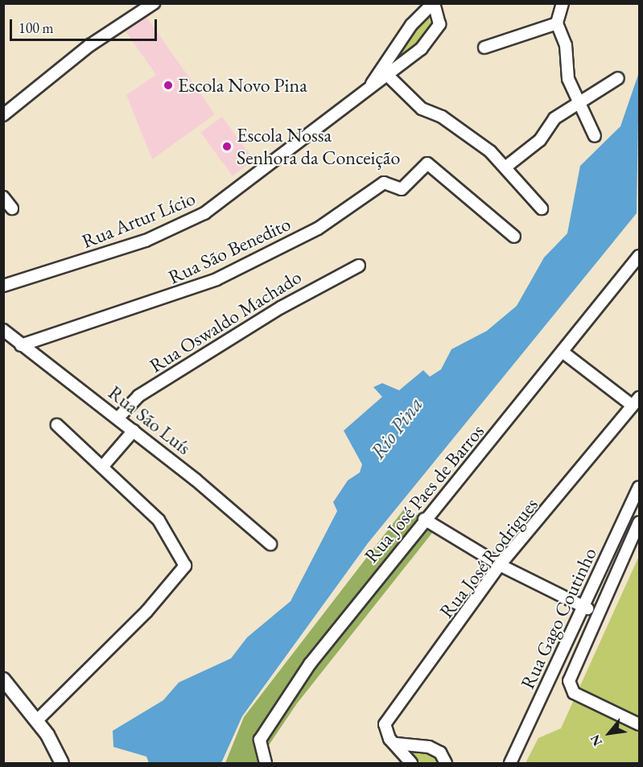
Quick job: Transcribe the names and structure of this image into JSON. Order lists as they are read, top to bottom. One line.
{"streets":{"street":["Rua Artur Lício","Rua São Benedito","Rua Oswaldo Machado","Rua São Luís","Rua José Paes de Barros","Rua José Rodrigues","Rua Gago Coutinho"]},"crossings":[["Rua São Benedito","Rua São Luís"],["Rua Oswaldo Machado","Rua São Luís"]],"water":["Rio Pina"],"places":["Escola Novo Pina","Escola Nossa Senhora da Conceição"],"scale_bar":"100 m","north":"bottom left"}
